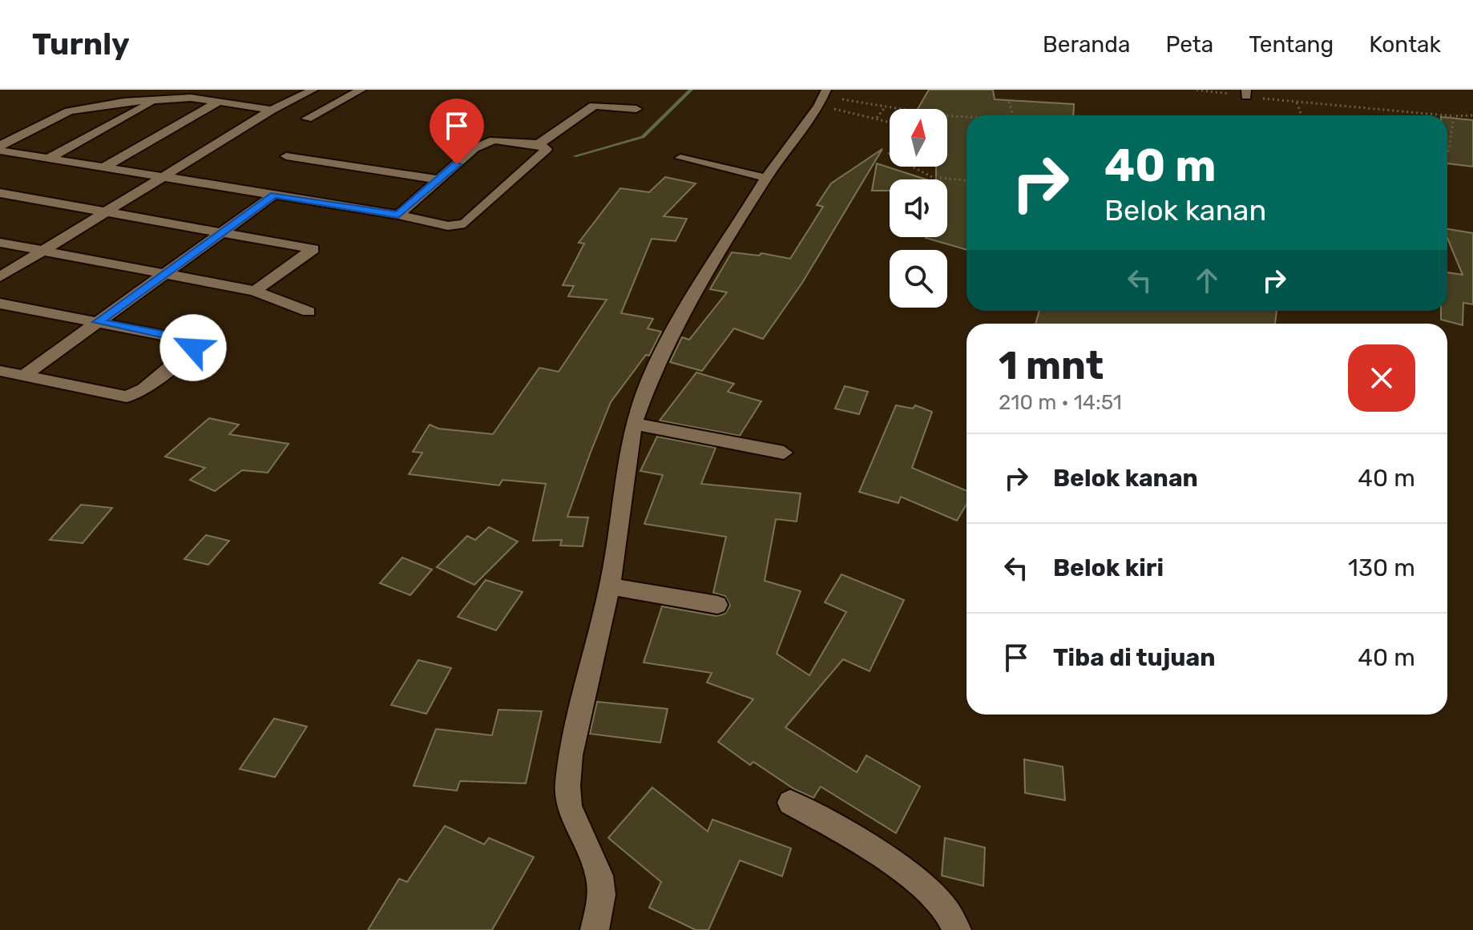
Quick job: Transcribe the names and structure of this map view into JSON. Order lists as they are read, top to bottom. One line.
{"north":"top","page":{"header":"Turnly","nav":["Beranda","Peta","Tentang","Kontak"],"turn":["40 m","Belok kanan"],"heading":["1 mnt","210 m · 14:51"],"list":[{"name":"Belok kanan","value":"40 m"},{"name":"Belok kiri","value":"130 m"},{"name":"Tiba di tujuan","value":"40 m"}]}}
